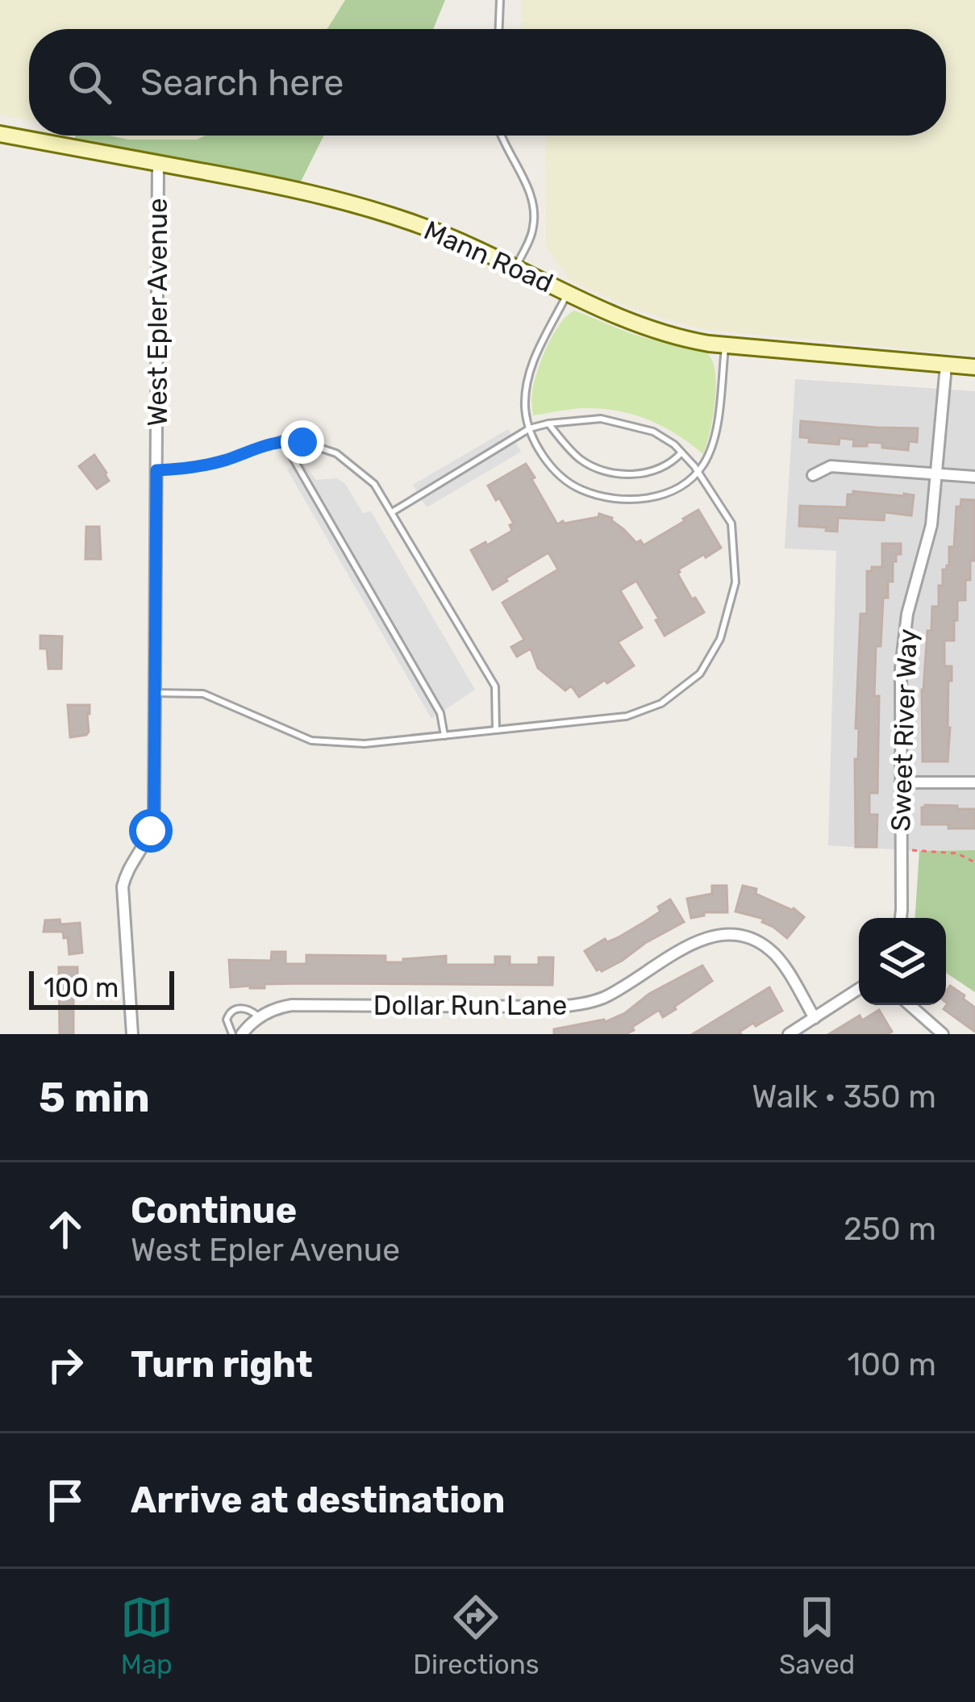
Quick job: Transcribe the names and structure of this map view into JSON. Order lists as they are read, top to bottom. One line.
{"streets":{"main road":["Mann Road"],"street":["West Epler Avenue","Sweet River Way","Dollar Run Lane"]},"crossings":[["Mann Road","West Epler Avenue"],["Mann Road","Sweet River Way"]],"scale_bar":"100 m","page":{"search":"Search here","scale":"100 m","heading":["5 min","Walk · 350 m"],"list":[["Continue","West Epler Avenue","250 m"],["Turn right","100 m"],"Arrive at destination"],"nav":["Map","Directions","Saved"]}}
